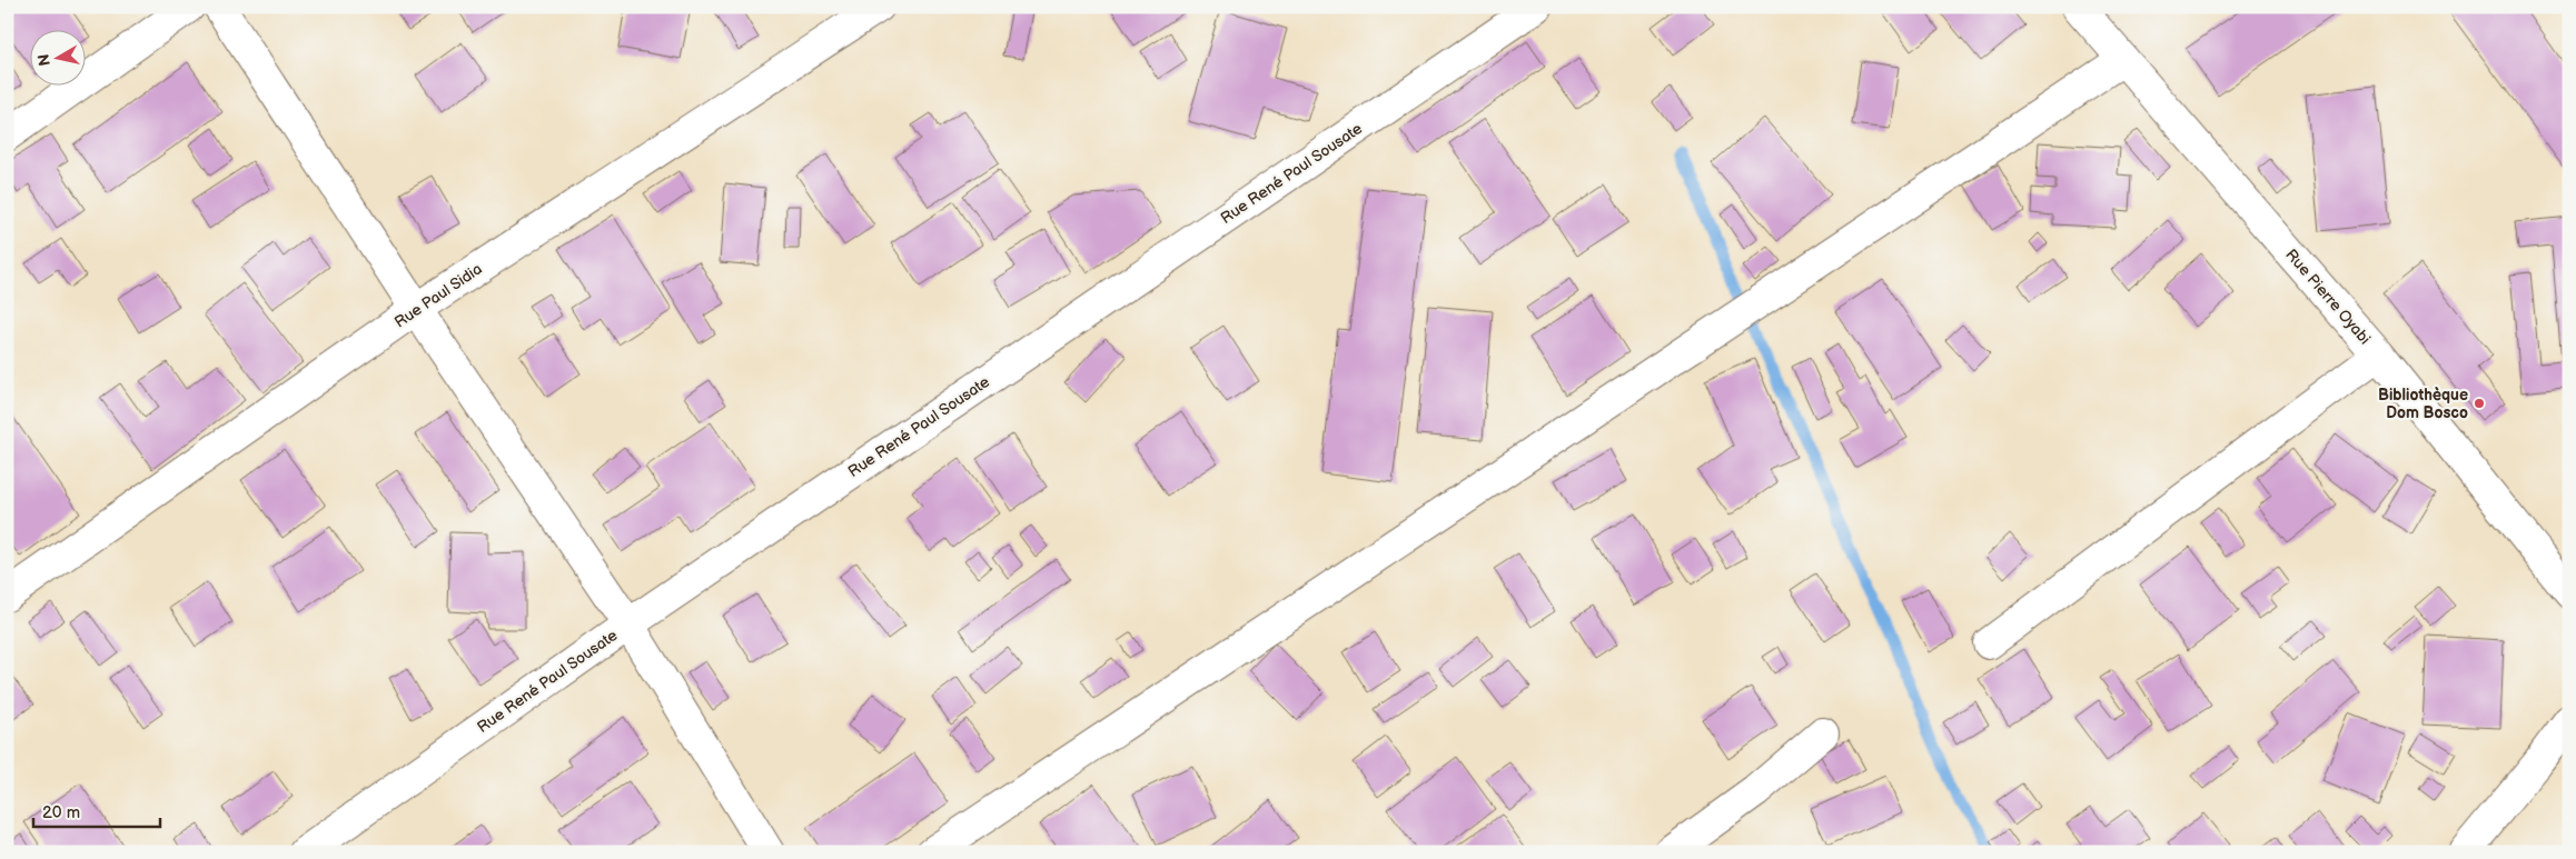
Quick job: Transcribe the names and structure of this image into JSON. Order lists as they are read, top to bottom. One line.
{"streets":{"street":["Rue René Paul Sousate","Rue Paul Sidia","Rue Pierre Oyabi"]},"places":["Bibliothèque Dom Bosco"],"scale_bar":"20 m","north":"left"}
